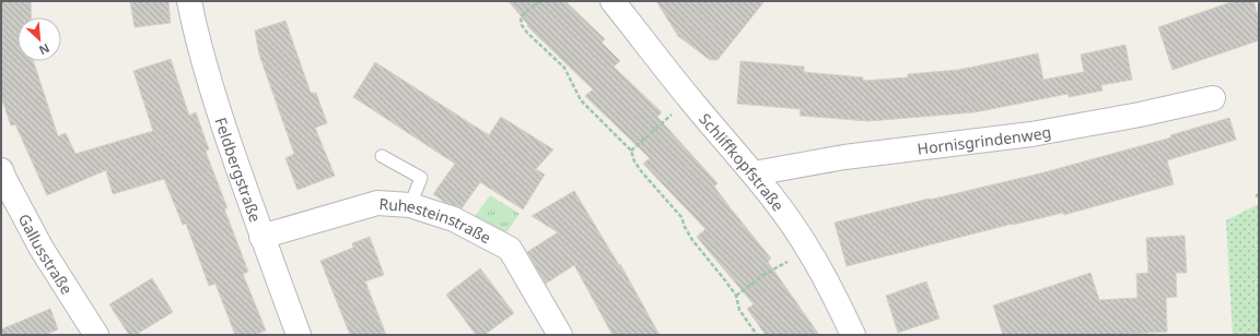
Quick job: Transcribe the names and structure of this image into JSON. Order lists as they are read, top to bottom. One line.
{"streets":{"street":["Hornisgrindenweg","Schliffkopfstraße","Feldbergstraße","Ruhesteinstraße","Gallusstraße"]},"crossings":[["Hornisgrindenweg","Schliffkopfstraße"],["Feldbergstraße","Ruhesteinstraße"]],"north":"bottom right"}
